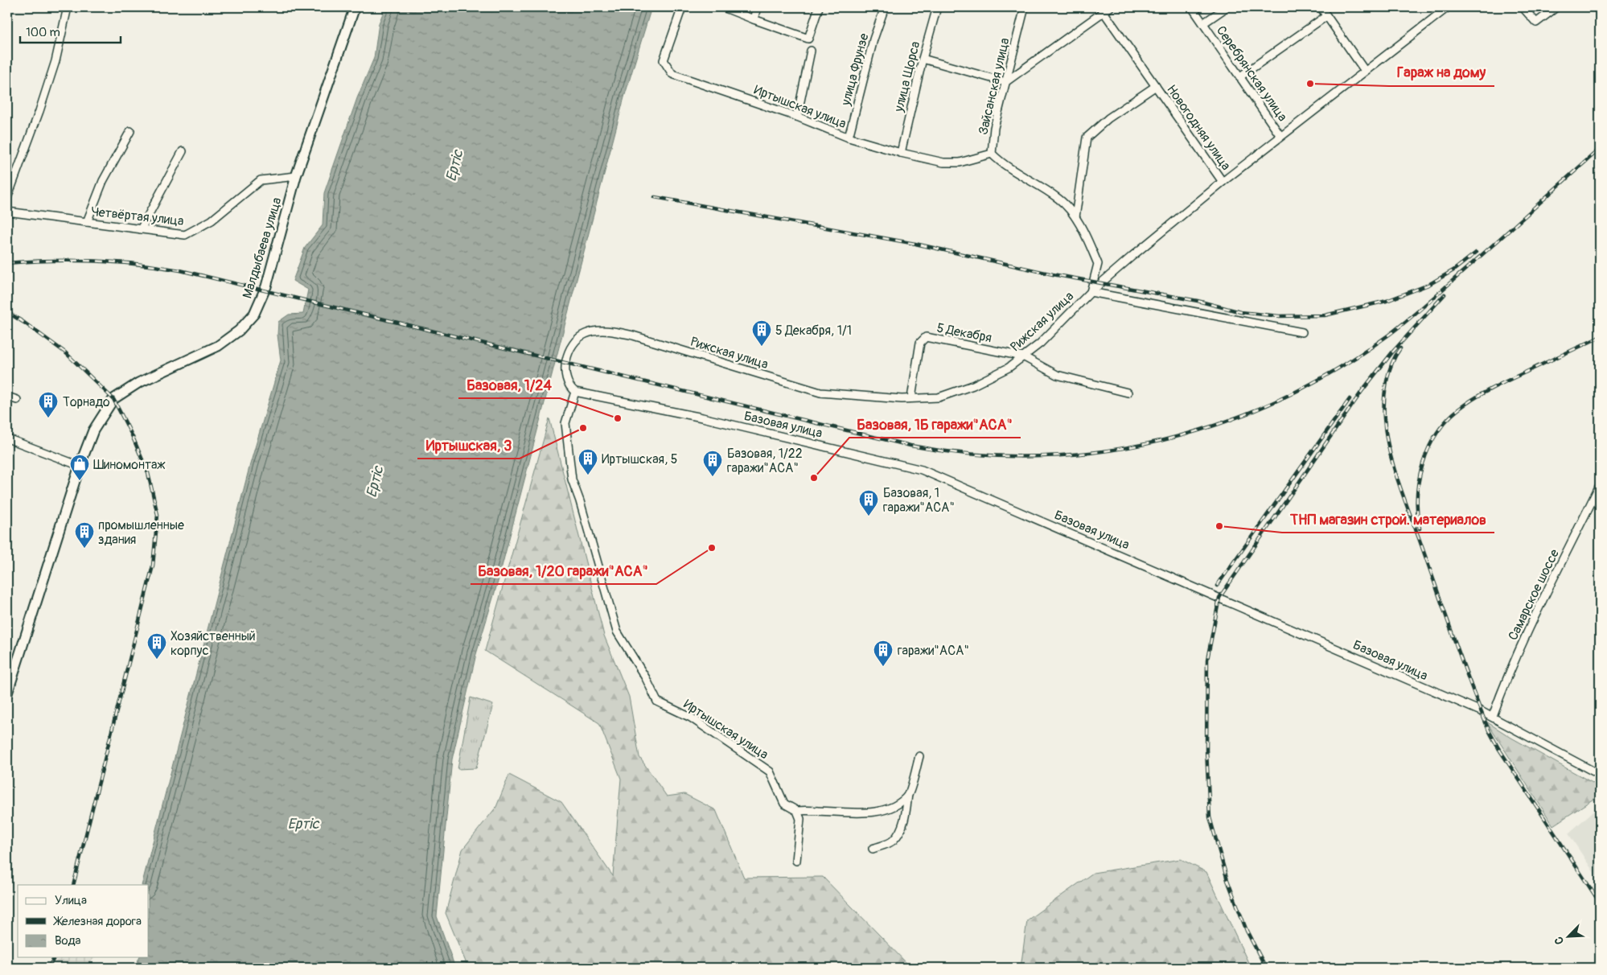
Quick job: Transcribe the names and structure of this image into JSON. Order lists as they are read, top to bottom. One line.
{"streets":{"main road":["Малдыбаева улица"],"street":["улица Фрунзе","Серебрянская улица","улица Щорса","Зайсанская улица","Иртышская улица","Новогодняя улица","Четвёртая улица","Рижская улица","5 Декабря","Базовая улица","Самарское шоссе"]},"crossings":[["улица Фрунзе","Иртышская улица"],["Серебрянская улица","Рижская улица"],["улица Щорса","Иртышская улица"],["Зайсанская улица","Иртышская улица"],["Зайсанская улица","Новогодняя улица"],["Зайсанская улица","Рижская улица"],["Иртышская улица","Рижская улица"],["Иртышская улица","Базовая улица"],["Новогодняя улица","Рижская улица"],["Четвёртая улица","Малдыбаева улица"],["Рижская улица","5 Декабря"],["Рижская улица","Базовая улица"],["Базовая улица","Самарское шоссе"]],"water":["Ертіс"],"places":{"other":["Гараж на дому","Базовая, 1/24","Иртышская, 3","Базовая, 1Б гаражи\"ACА\"","ТНП магазин строй. материалов","Базовая, 1/20 гаражи\"ACА\""],"building":["5 Декабря, 1/1","Торнадо","Иртышская, 5","Базовая, 1/22 гаражи\"ACА\"","Базовая, 1 гаражи\"ACА\"","промышленные здания","Хозяйственный корпус","гаражи\"ACА\""],"shop":["Шиномонтаж"]},"legend":["Улица","Железная дорога","Вода"],"scale_bar":"100 m","north":"bottom left"}
